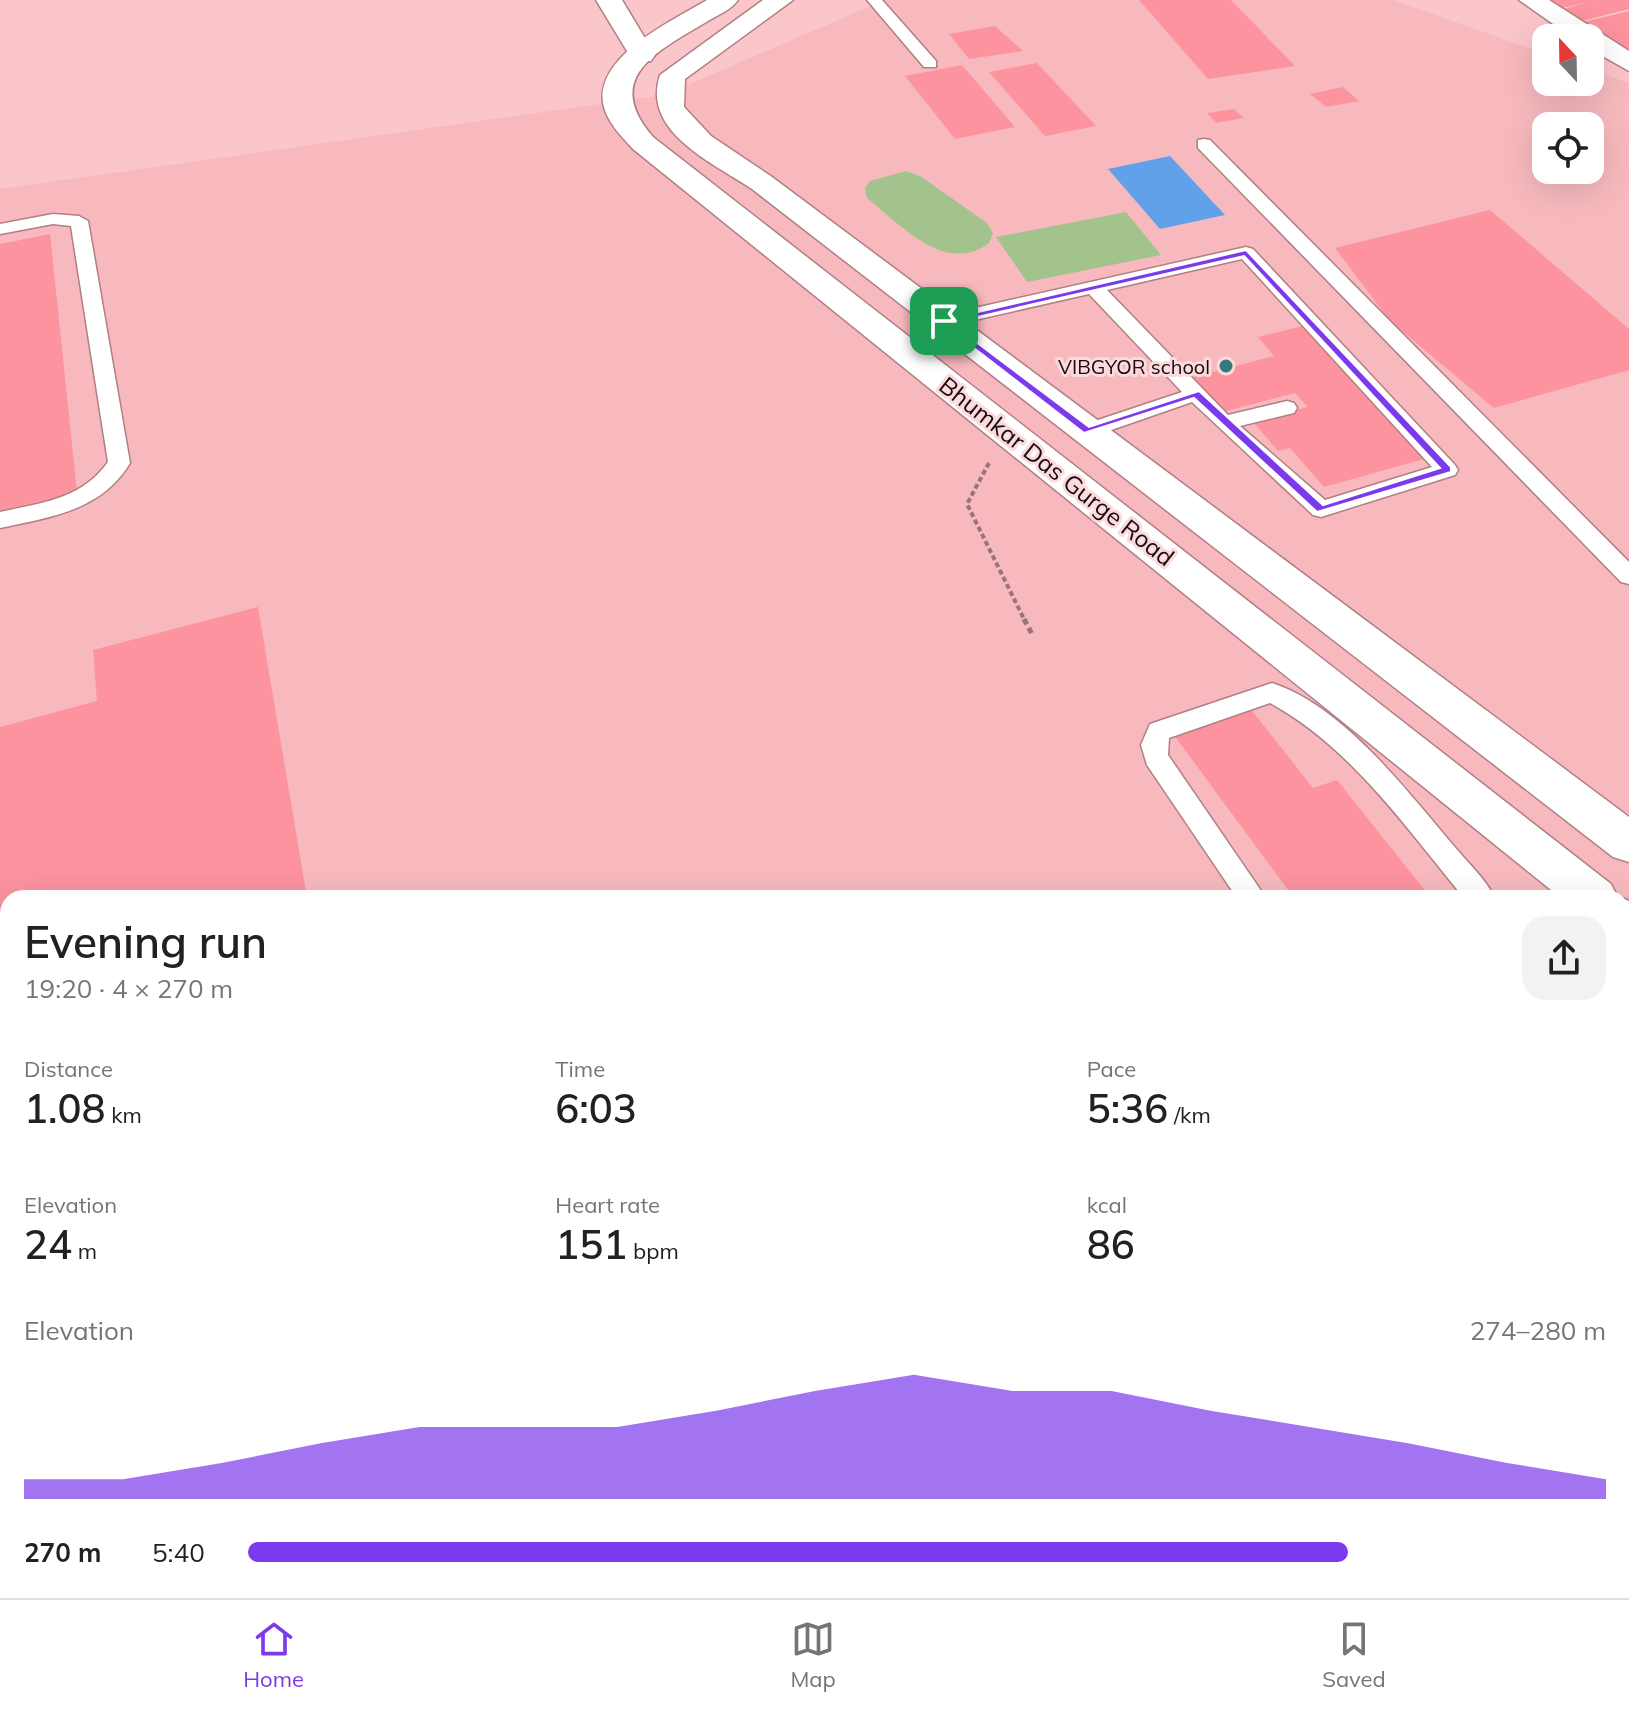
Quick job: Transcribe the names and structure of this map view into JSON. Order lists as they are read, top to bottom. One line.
{"streets":{"main road":["Bhumkar Das Gurge Road"]},"places":["VIBGYOR school"],"north":"top","page":{"heading":["Evening run","19:20 · 4 × 270 m"],"stats":[["Distance","1.08 km"],["Time","6:03"],["Pace","5:36 /km"],["Elevation","24 m"],["Heart rate","151 bpm"],["kcal","86"]],"chart":["Elevation","274–280 m"],"list":[{"name":"270 m","note":"5:40"}],"tabs":["Home","Map","Saved"]}}
